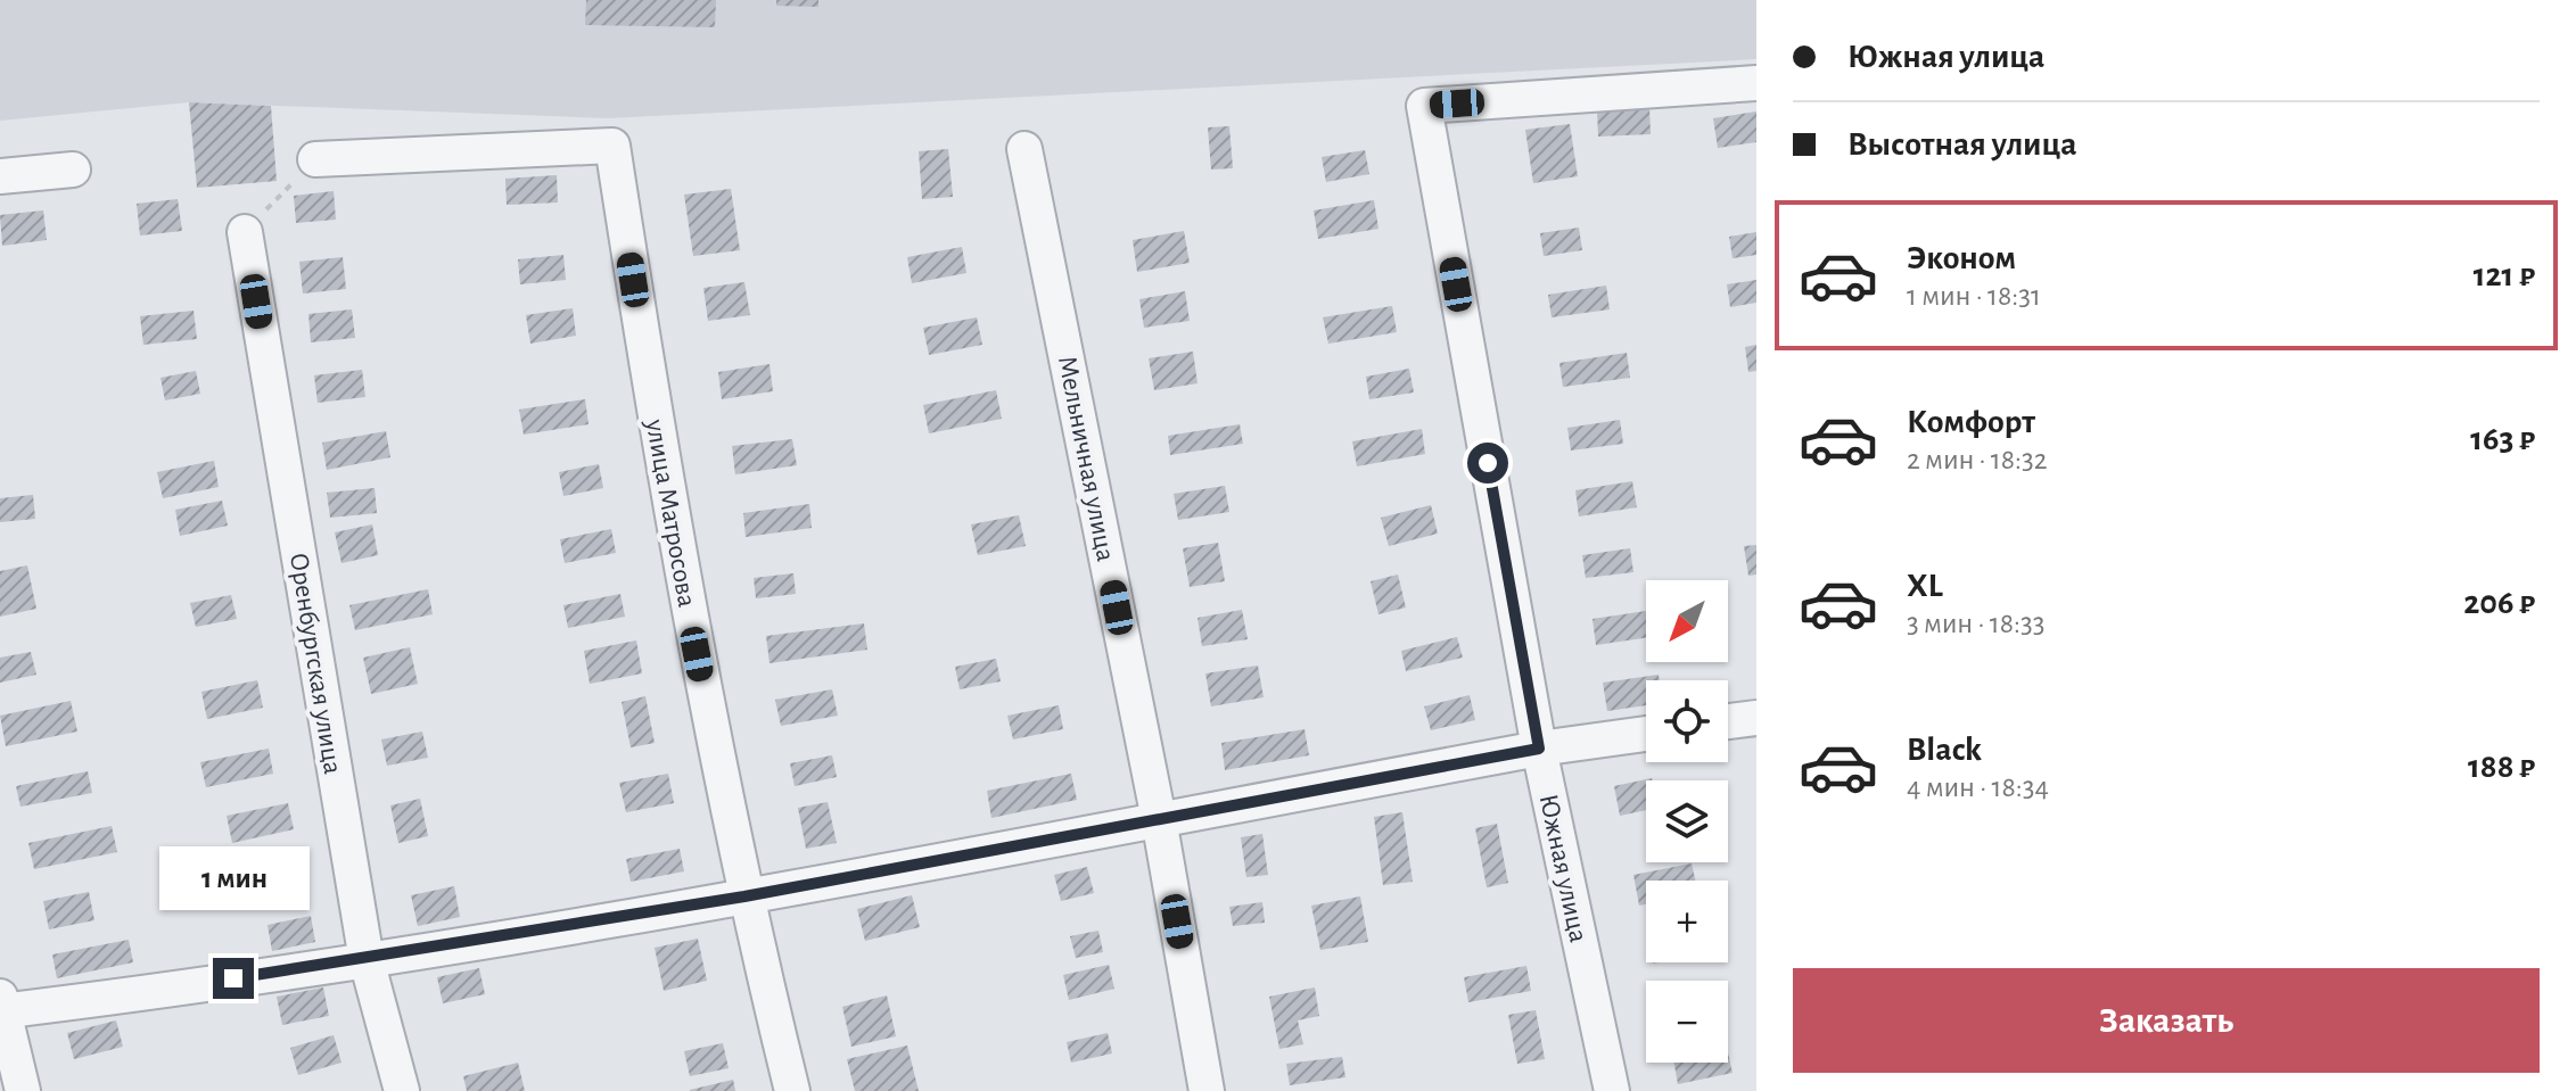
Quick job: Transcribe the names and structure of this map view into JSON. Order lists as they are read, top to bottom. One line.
{"streets":{"street":["Мельничная улица","улица Матросова","Оренбургская улица","Южная улица"]},"north":"bottom left","page":{"banner":["Южная улица","Высотная улица"],"list":[{"name":"Эконом","note":"1 мин · 18:31","value":"121 ₽"},{"name":"Комфорт","note":"2 мин · 18:32","value":"163 ₽"},{"name":"XL","note":"3 мин · 18:33","value":"206 ₽"},{"name":"Black","note":"4 мин · 18:34","value":"188 ₽"}],"map_buttons":["+","−"],"bubble":"1 мин","buttons":"Заказать"}}
